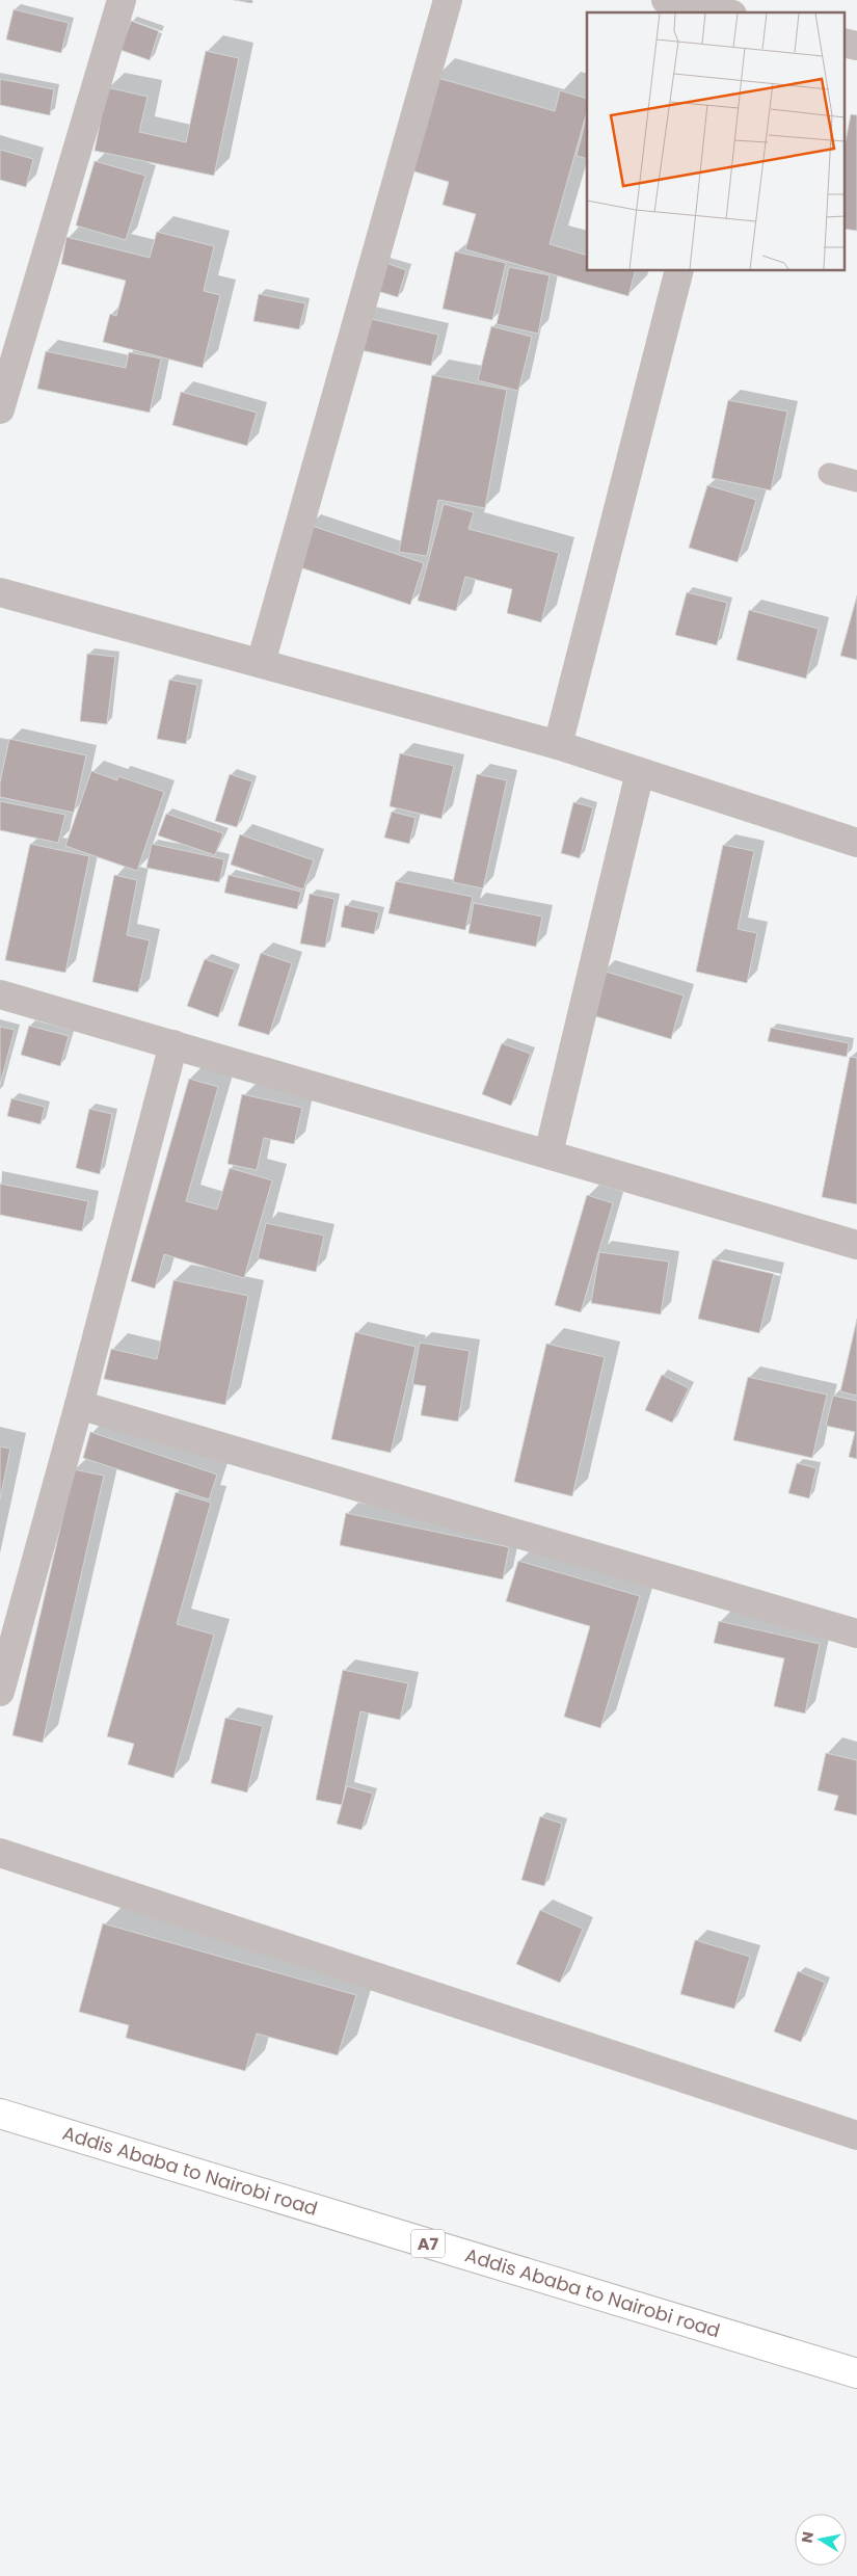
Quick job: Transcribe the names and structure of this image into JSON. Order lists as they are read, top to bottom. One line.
{"streets":{"highway":["Addis Ababa to Nairobi road","A7"]},"north":"left"}
